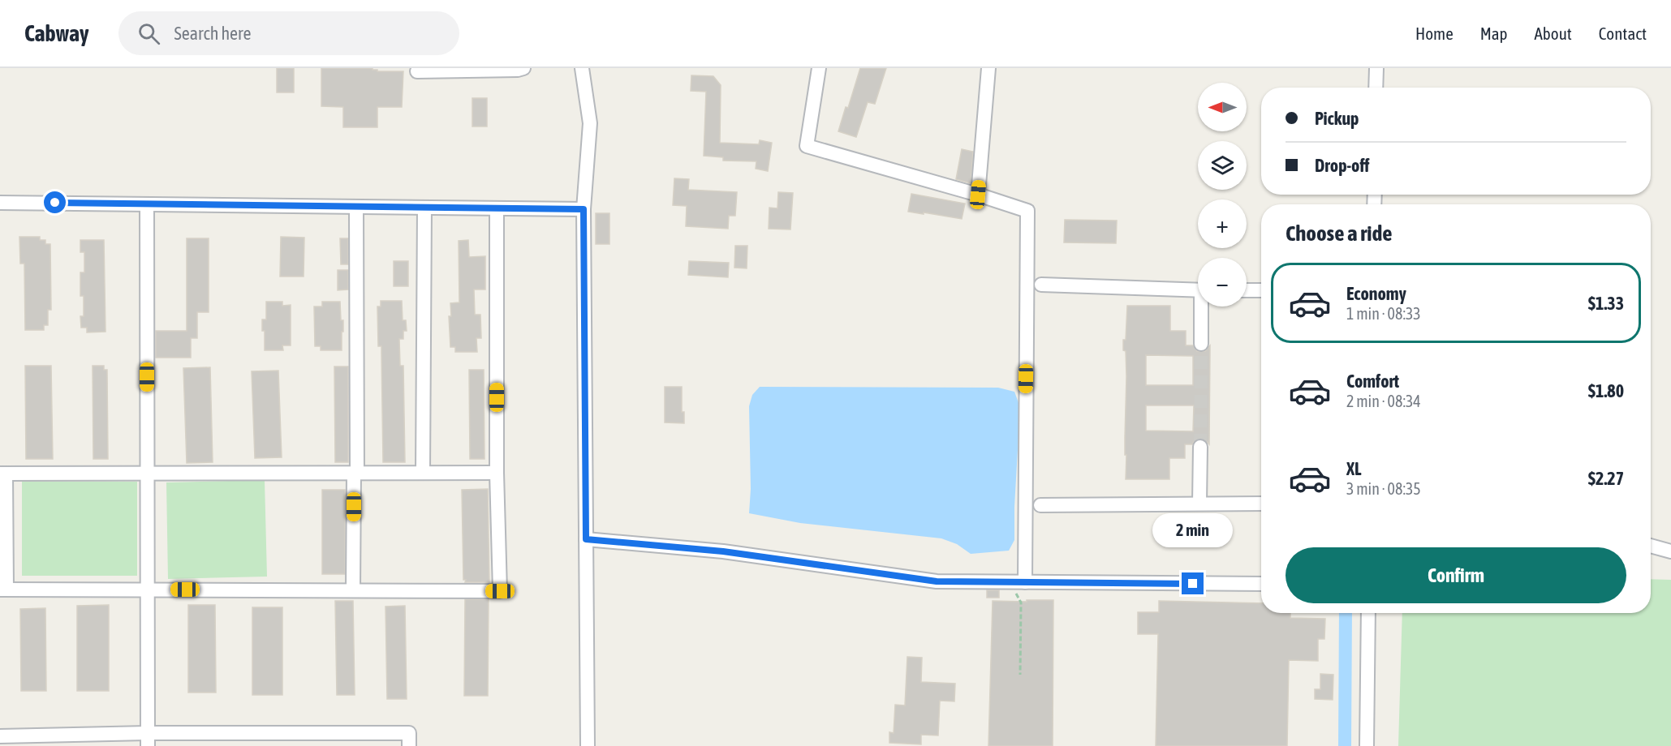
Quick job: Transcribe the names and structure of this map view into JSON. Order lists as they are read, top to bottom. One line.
{"north":"left","page":{"header":"Cabway","search":"Search here","nav":["Home","Map","About","Contact"],"map_buttons":["+","−"],"banner":["Pickup","Drop-off"],"heading":"Choose a ride","list":[{"name":"Economy","note":"1 min · 08:33","value":"$1.33"},{"name":"Comfort","note":"2 min · 08:34","value":"$1.80"},{"name":"XL","note":"3 min · 08:35","value":"$2.27"}],"bubble":"2 min","buttons":"Confirm"}}
